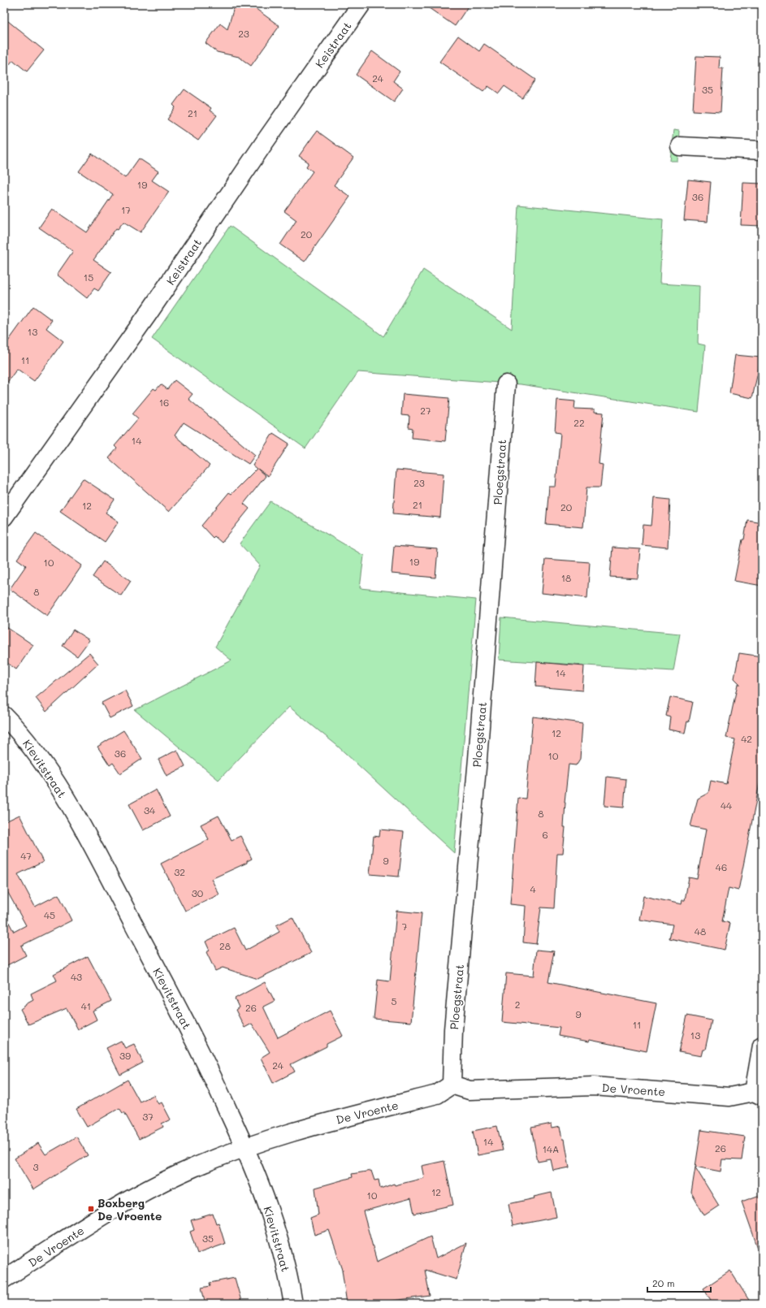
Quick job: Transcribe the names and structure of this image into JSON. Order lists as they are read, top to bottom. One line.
{"streets":{"street":["Keistraat","Ploegstraat","Kievitstraat","De Vroente"]},"crossings":[["Ploegstraat","De Vroente"],["Kievitstraat","De Vroente"]],"places":{"transit":["Boxberg De Vroente"]},"house_numbers":["23","24","35","21","19","36","17","20","15","13","11","16","27","22","14","23","21","12","20","19","10","18","8","14","12","42","36","10","44","34","8","6","47","9","46","32","4","30","45","7","48","28","43","5","2","41","26","9","11","13","39","24","37","14","26","14A","3","12","10","35"],"scale_bar":"20 m"}
